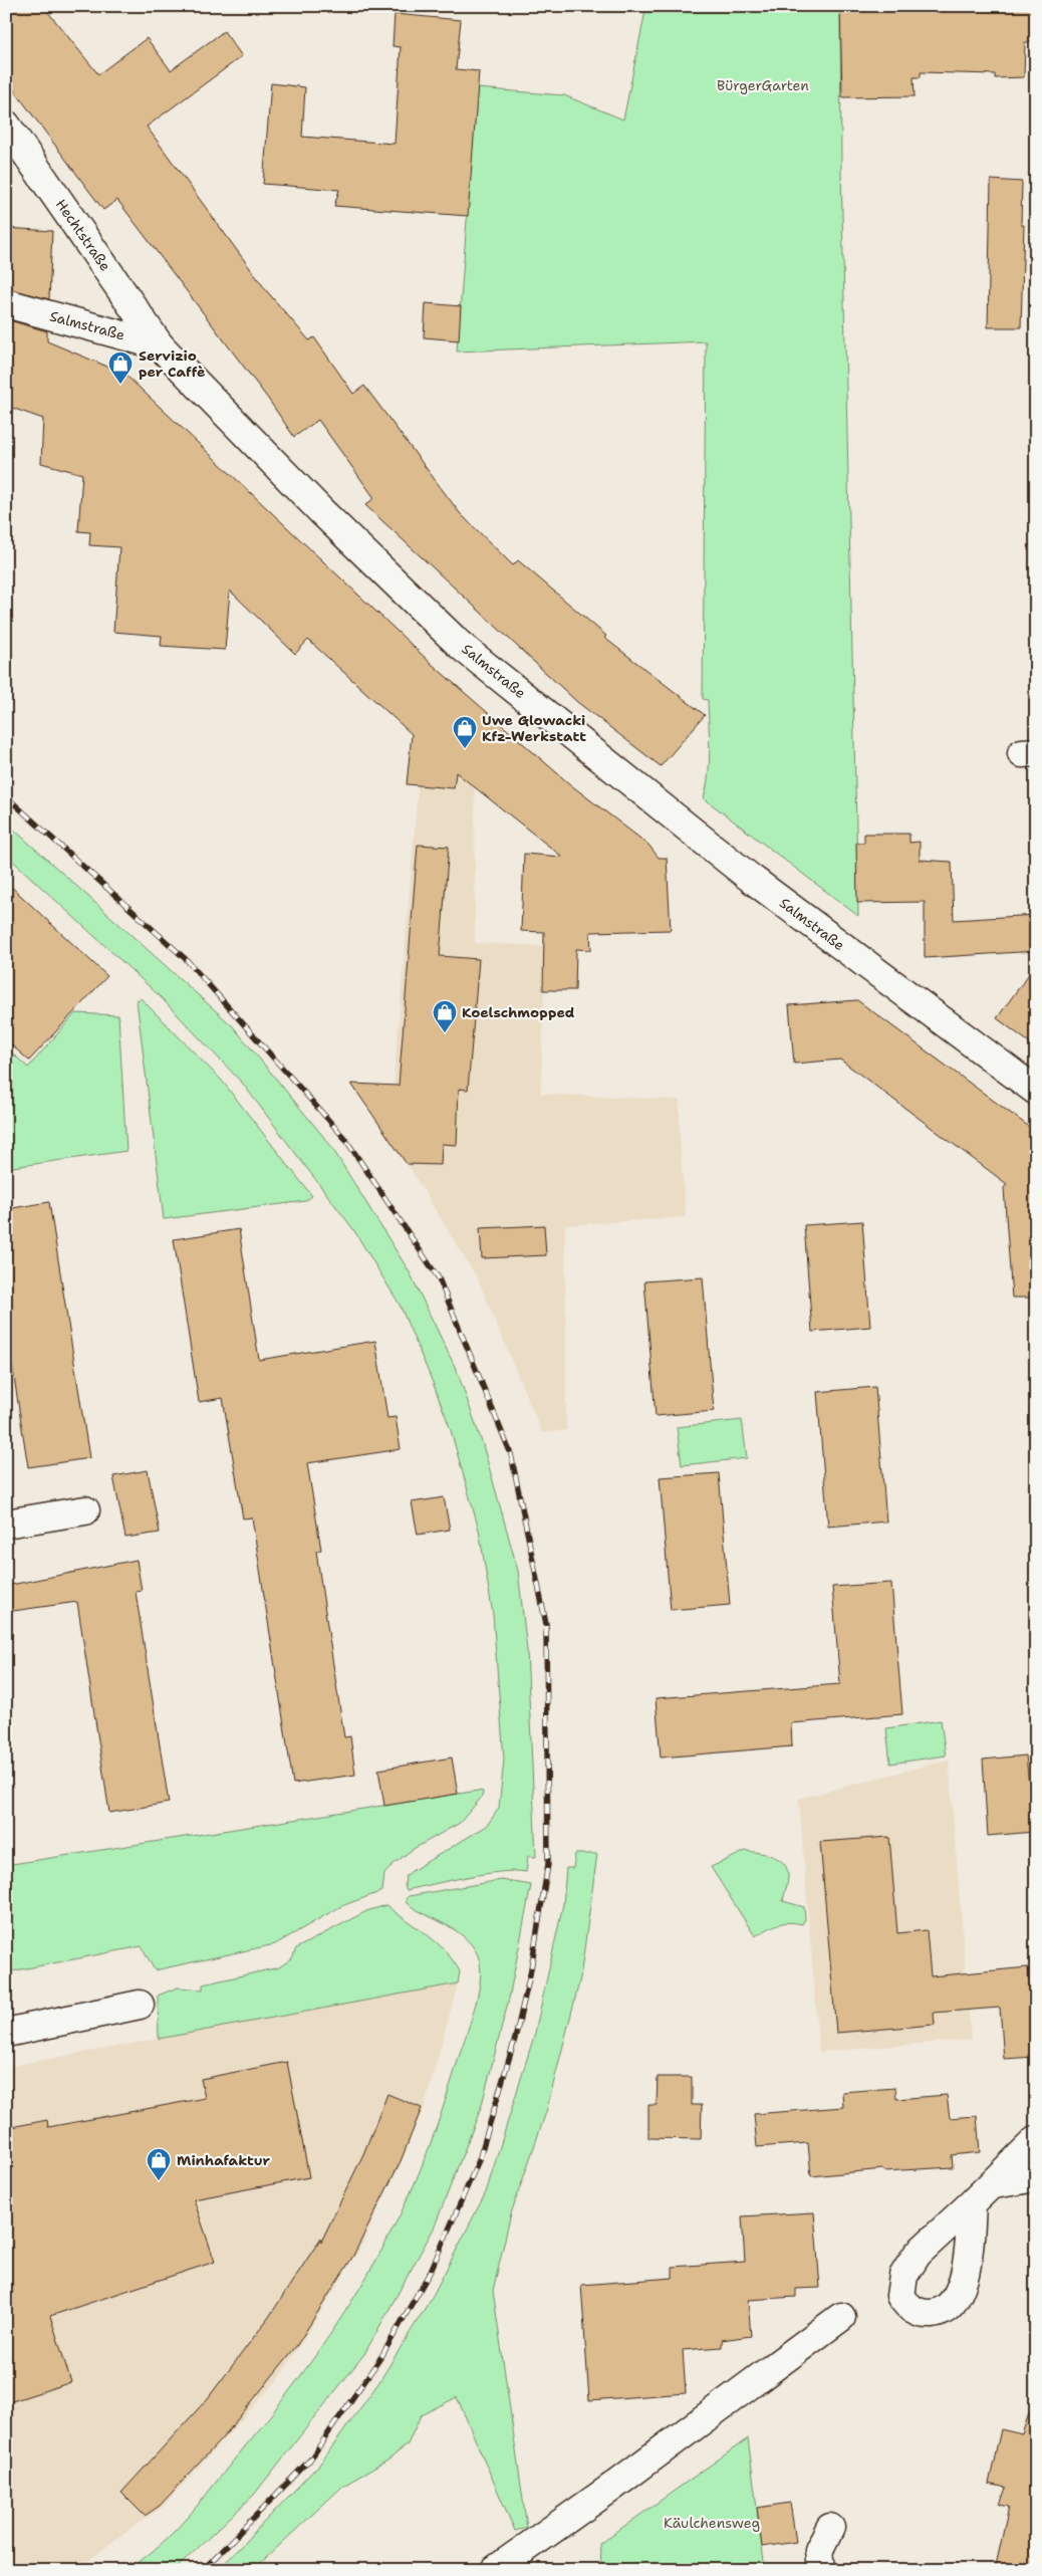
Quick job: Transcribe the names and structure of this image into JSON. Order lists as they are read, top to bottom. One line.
{"streets":{"street":["Hechtstraße","Salmstraße"]},"crossings":[["Hechtstraße","Salmstraße"]],"parks":["BürgerGarten","Käulchensweg"],"places":{"shop":["Servizio per Caffè","Uwe Glowacki Kfz-Werkstatt","Koelschmopped","Minhafaktur"]}}
